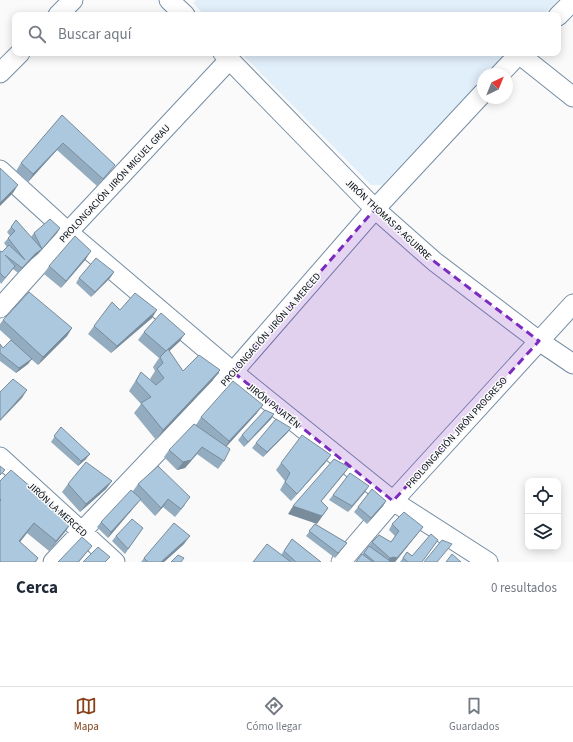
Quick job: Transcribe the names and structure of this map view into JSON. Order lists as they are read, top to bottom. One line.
{"streets":{"street":["PROLONGACIÓN JIRÓN MIGUEL GRAU","JIRÓN THOMAS P. AGUIRRE","PROLONGACIÓN JIRÓN LA MERCED","JIRÓN PAJATÉN","PROLONGACIÓN JIRÓN PROGRESO","JIRÓN LA MERCED"]},"crossings":[["PROLONGACIÓN JIRÓN MIGUEL GRAU","JIRÓN THOMAS P. AGUIRRE"],["PROLONGACIÓN JIRÓN MIGUEL GRAU","JIRÓN PAJATÉN"],["JIRÓN THOMAS P. AGUIRRE","PROLONGACIÓN JIRÓN LA MERCED"],["JIRÓN THOMAS P. AGUIRRE","PROLONGACIÓN JIRÓN PROGRESO"],["PROLONGACIÓN JIRÓN LA MERCED","JIRÓN PAJATÉN"],["PROLONGACIÓN JIRÓN LA MERCED","JIRÓN LA MERCED"],["JIRÓN PAJATÉN","PROLONGACIÓN JIRÓN PROGRESO"]],"north":"top right","page":{"search":"Buscar aquí","heading":["Cerca","0 resultados"],"nav":["Mapa","Cómo llegar","Guardados"]}}
